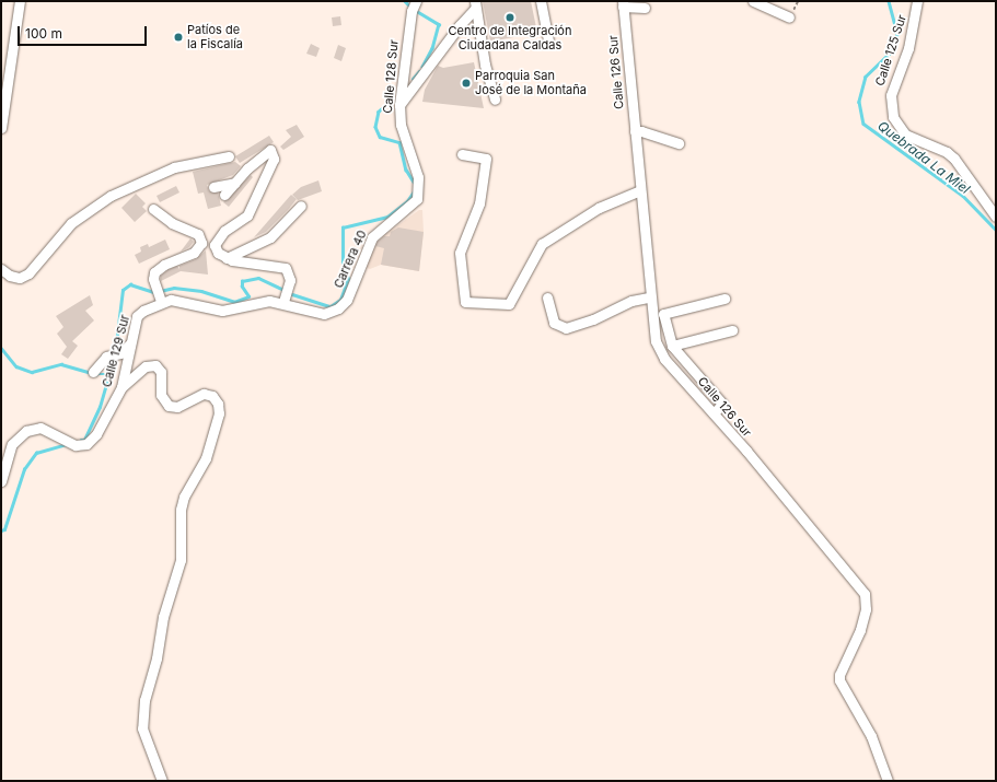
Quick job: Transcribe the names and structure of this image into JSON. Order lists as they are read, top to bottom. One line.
{"streets":{"street":["Calle 125 Sur","Calle 126 Sur","Calle 128 Sur","Carrera 40","Calle 129 Sur"]},"crossings":[["Calle 128 Sur","Carrera 40"],["Carrera 40","Calle 129 Sur"]],"water":["Quebrada La Miel"],"places":["Centro de Integración Ciudadana Caldas","Patíos de la Fiscalía","Parroquia San José de la Montaña"],"scale_bar":"100 m"}
